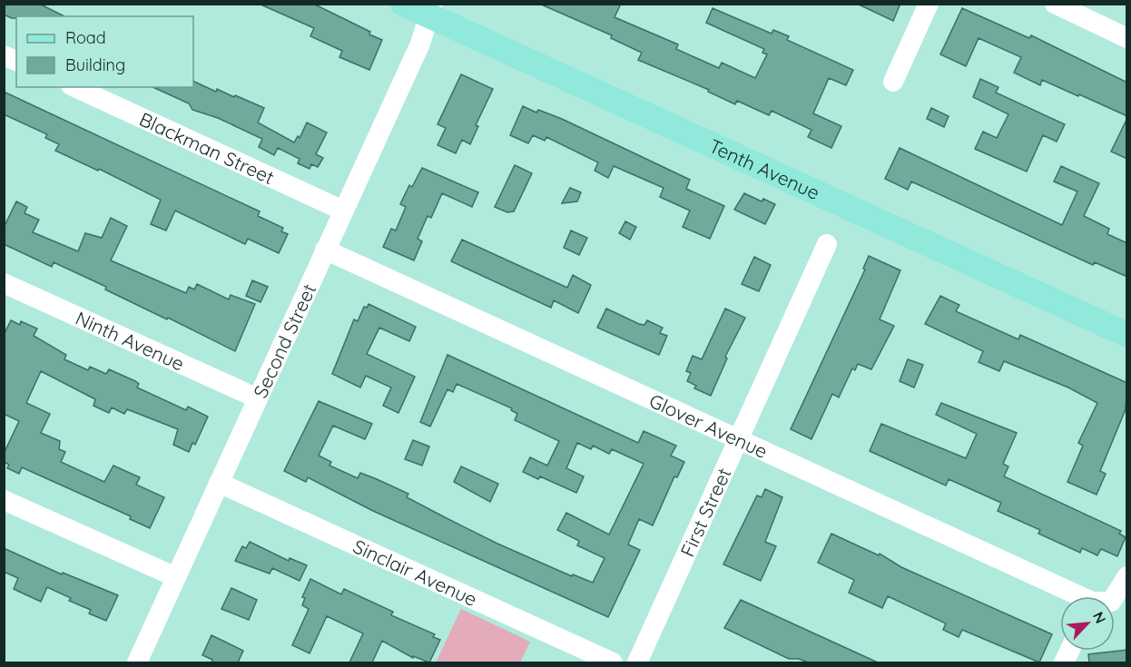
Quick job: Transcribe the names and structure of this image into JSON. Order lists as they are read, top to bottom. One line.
{"streets":{"main road":["Tenth Avenue"],"street":["Blackman Street","Ninth Avenue","Second Street","Glover Avenue","First Street","Sinclair Avenue"]},"crossings":[["Blackman Street","Second Street"],["Tenth Avenue","Second Street"],["Ninth Avenue","Second Street"],["Second Street","Glover Avenue"],["Second Street","Sinclair Avenue"],["Glover Avenue","First Street"]],"legend":["Road","Building"],"north":"top right"}
